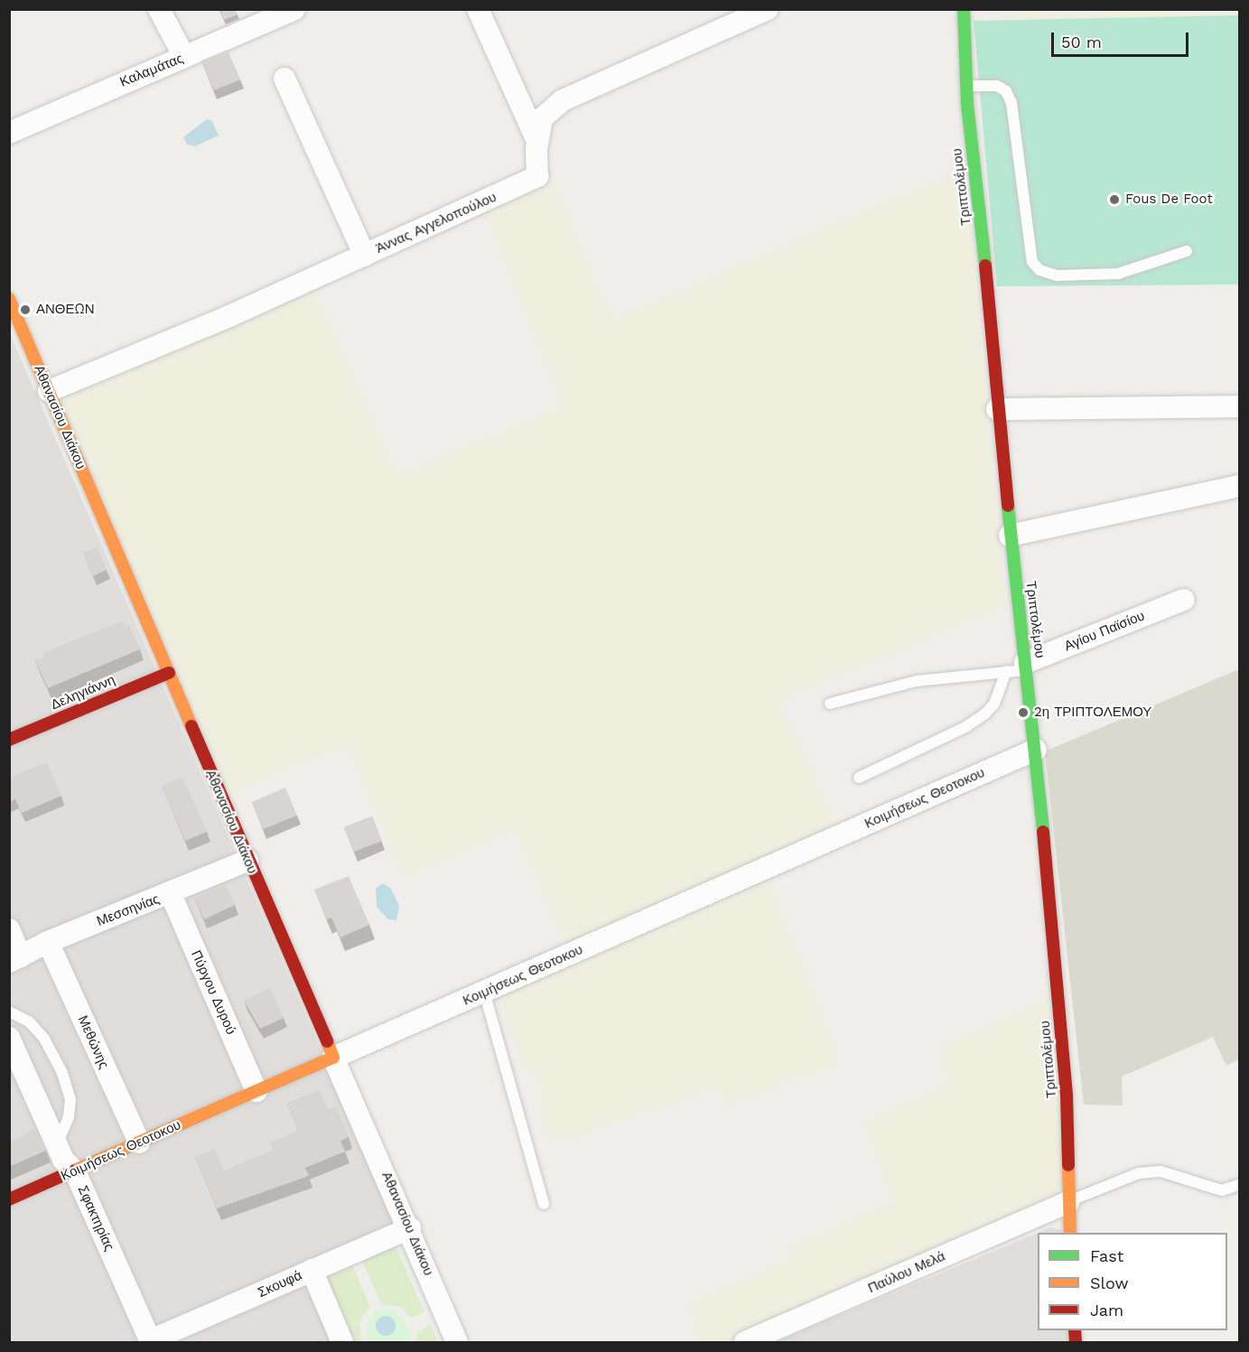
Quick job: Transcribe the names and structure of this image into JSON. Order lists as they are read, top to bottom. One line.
{"streets":{"street":["Καλαμάτας","Τριπτολέμου","Άννας Αγγελοπούλου","Αθανασίου Διάκου","Αγίου Παϊσίου","Δεληγιάννη","Κοιμήσεως Θεοτοκου","Μεσσηνίας","Πύργου Δυρού","Μεθώνης","Σφακτηρίας","Παύλου Μελά","Σκουφά"]},"crossings":[["Τριπτολέμου","Αγίου Παϊσίου"],["Τριπτολέμου","Κοιμήσεως Θεοτοκου"],["Τριπτολέμου","Παύλου Μελά"],["Άννας Αγγελοπούλου","Αθανασίου Διάκου"],["Αθανασίου Διάκου","Δεληγιάννη"],["Αθανασίου Διάκου","Κοιμήσεως Θεοτοκου"],["Αθανασίου Διάκου","Μεσσηνίας"],["Αθανασίου Διάκου","Σκουφά"],["Κοιμήσεως Θεοτοκου","Πύργου Δυρού"],["Κοιμήσεως Θεοτοκου","Μεθώνης"],["Κοιμήσεως Θεοτοκου","Σφακτηρίας"],["Μεσσηνίας","Πύργου Δυρού"],["Μεσσηνίας","Μεθώνης"],["Σφακτηρίας","Σκουφά"]],"places":["Fous De Foot","ΑΝΘΕΩΝ","2η ΤΡΙΠΤΟΛΕΜΟΥ"],"legend":["Fast","Slow","Jam"],"scale_bar":"50 m"}
